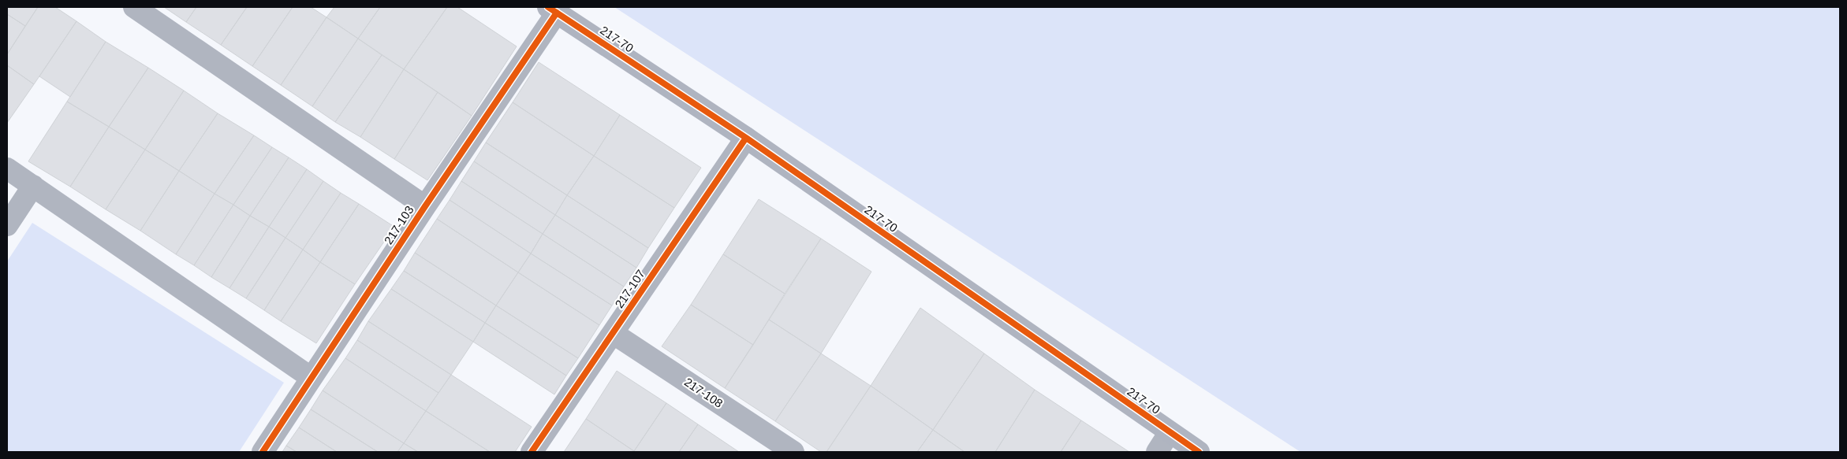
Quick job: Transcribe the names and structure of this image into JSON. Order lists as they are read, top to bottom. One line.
{"streets":{"street":["217-70","217-103","217-107","217-108"]},"crossings":[["217-70","217-103"],["217-70","217-107"],["217-107","217-108"]]}
